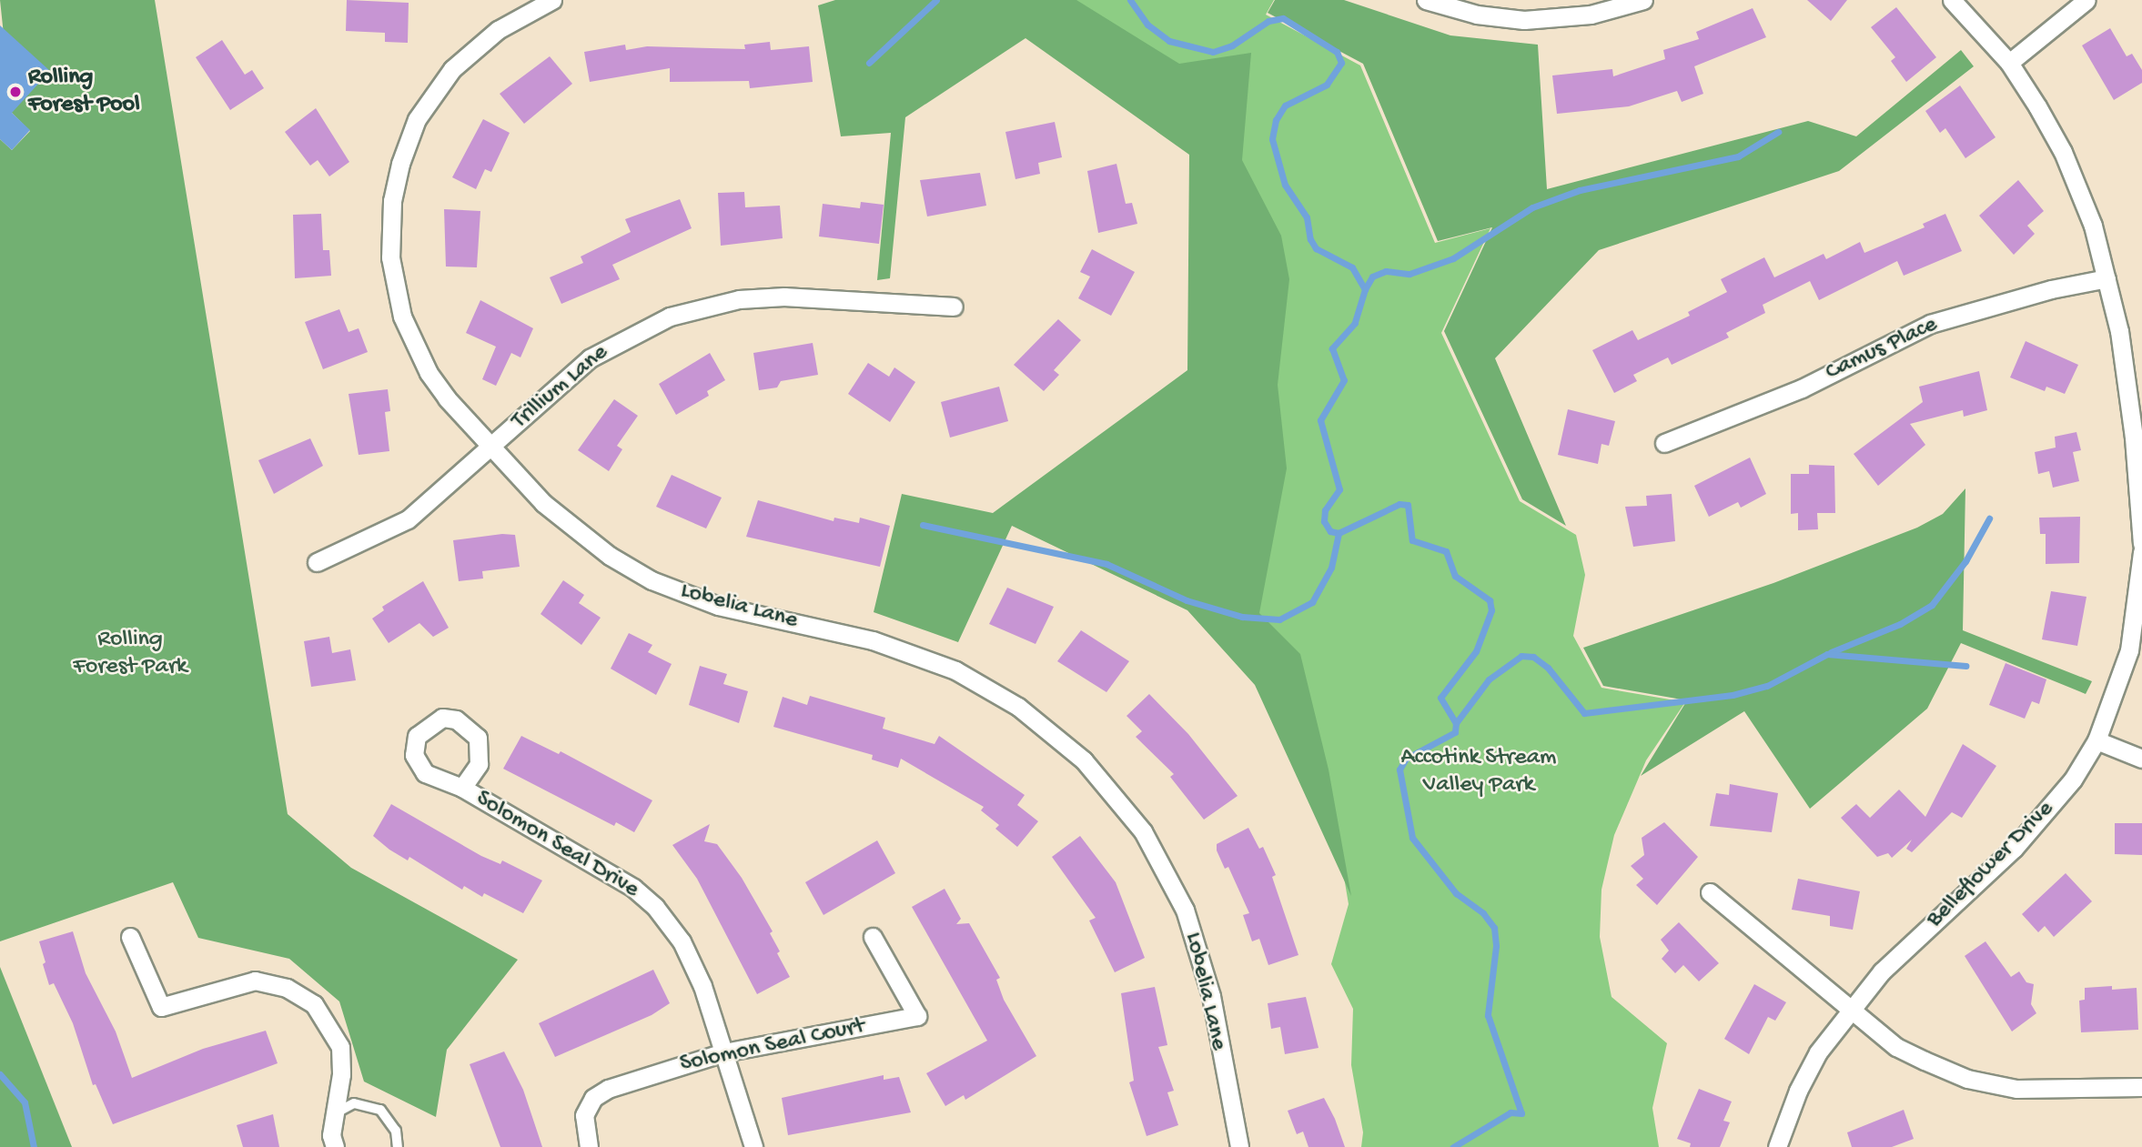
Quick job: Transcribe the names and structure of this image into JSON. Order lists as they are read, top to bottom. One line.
{"streets":{"street":["Camus Place","Trillium Lane","Lobelia Lane","Solomon Seal Drive","Belleflower Drive","Solomon Seal Court"]},"crossings":[["Trillium Lane","Lobelia Lane"],["Solomon Seal Drive","Solomon Seal Court"]],"parks":["Rolling Forest Park","Accotink Stream Valley Park"],"places":["Rolling Forest Pool"]}
